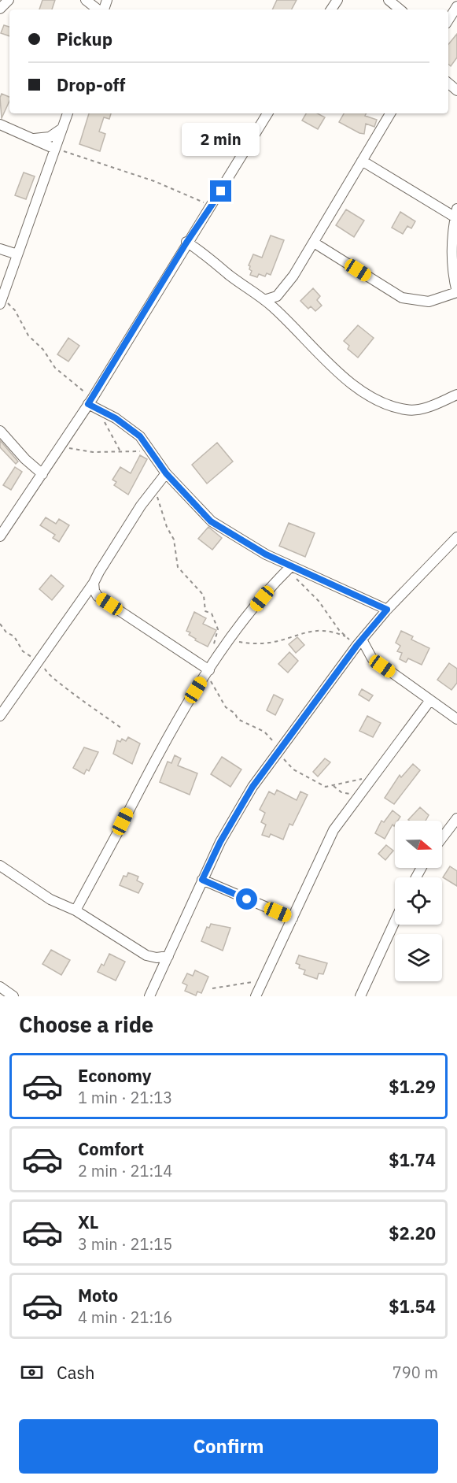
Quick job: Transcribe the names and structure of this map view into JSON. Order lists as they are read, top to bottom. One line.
{"north":"right","page":{"banner":["Pickup","Drop-off"],"bubble":"2 min","heading":"Choose a ride","list":[{"name":"Economy","note":"1 min · 21:13","value":"$1.29"},{"name":"Comfort","note":"2 min · 21:14","value":"$1.74"},{"name":"XL","note":"3 min · 21:15","value":"$2.20"},{"name":"Moto","note":"4 min · 21:16","value":"$1.54"}],"pay":["Cash","790 m"],"buttons":"Confirm"}}
